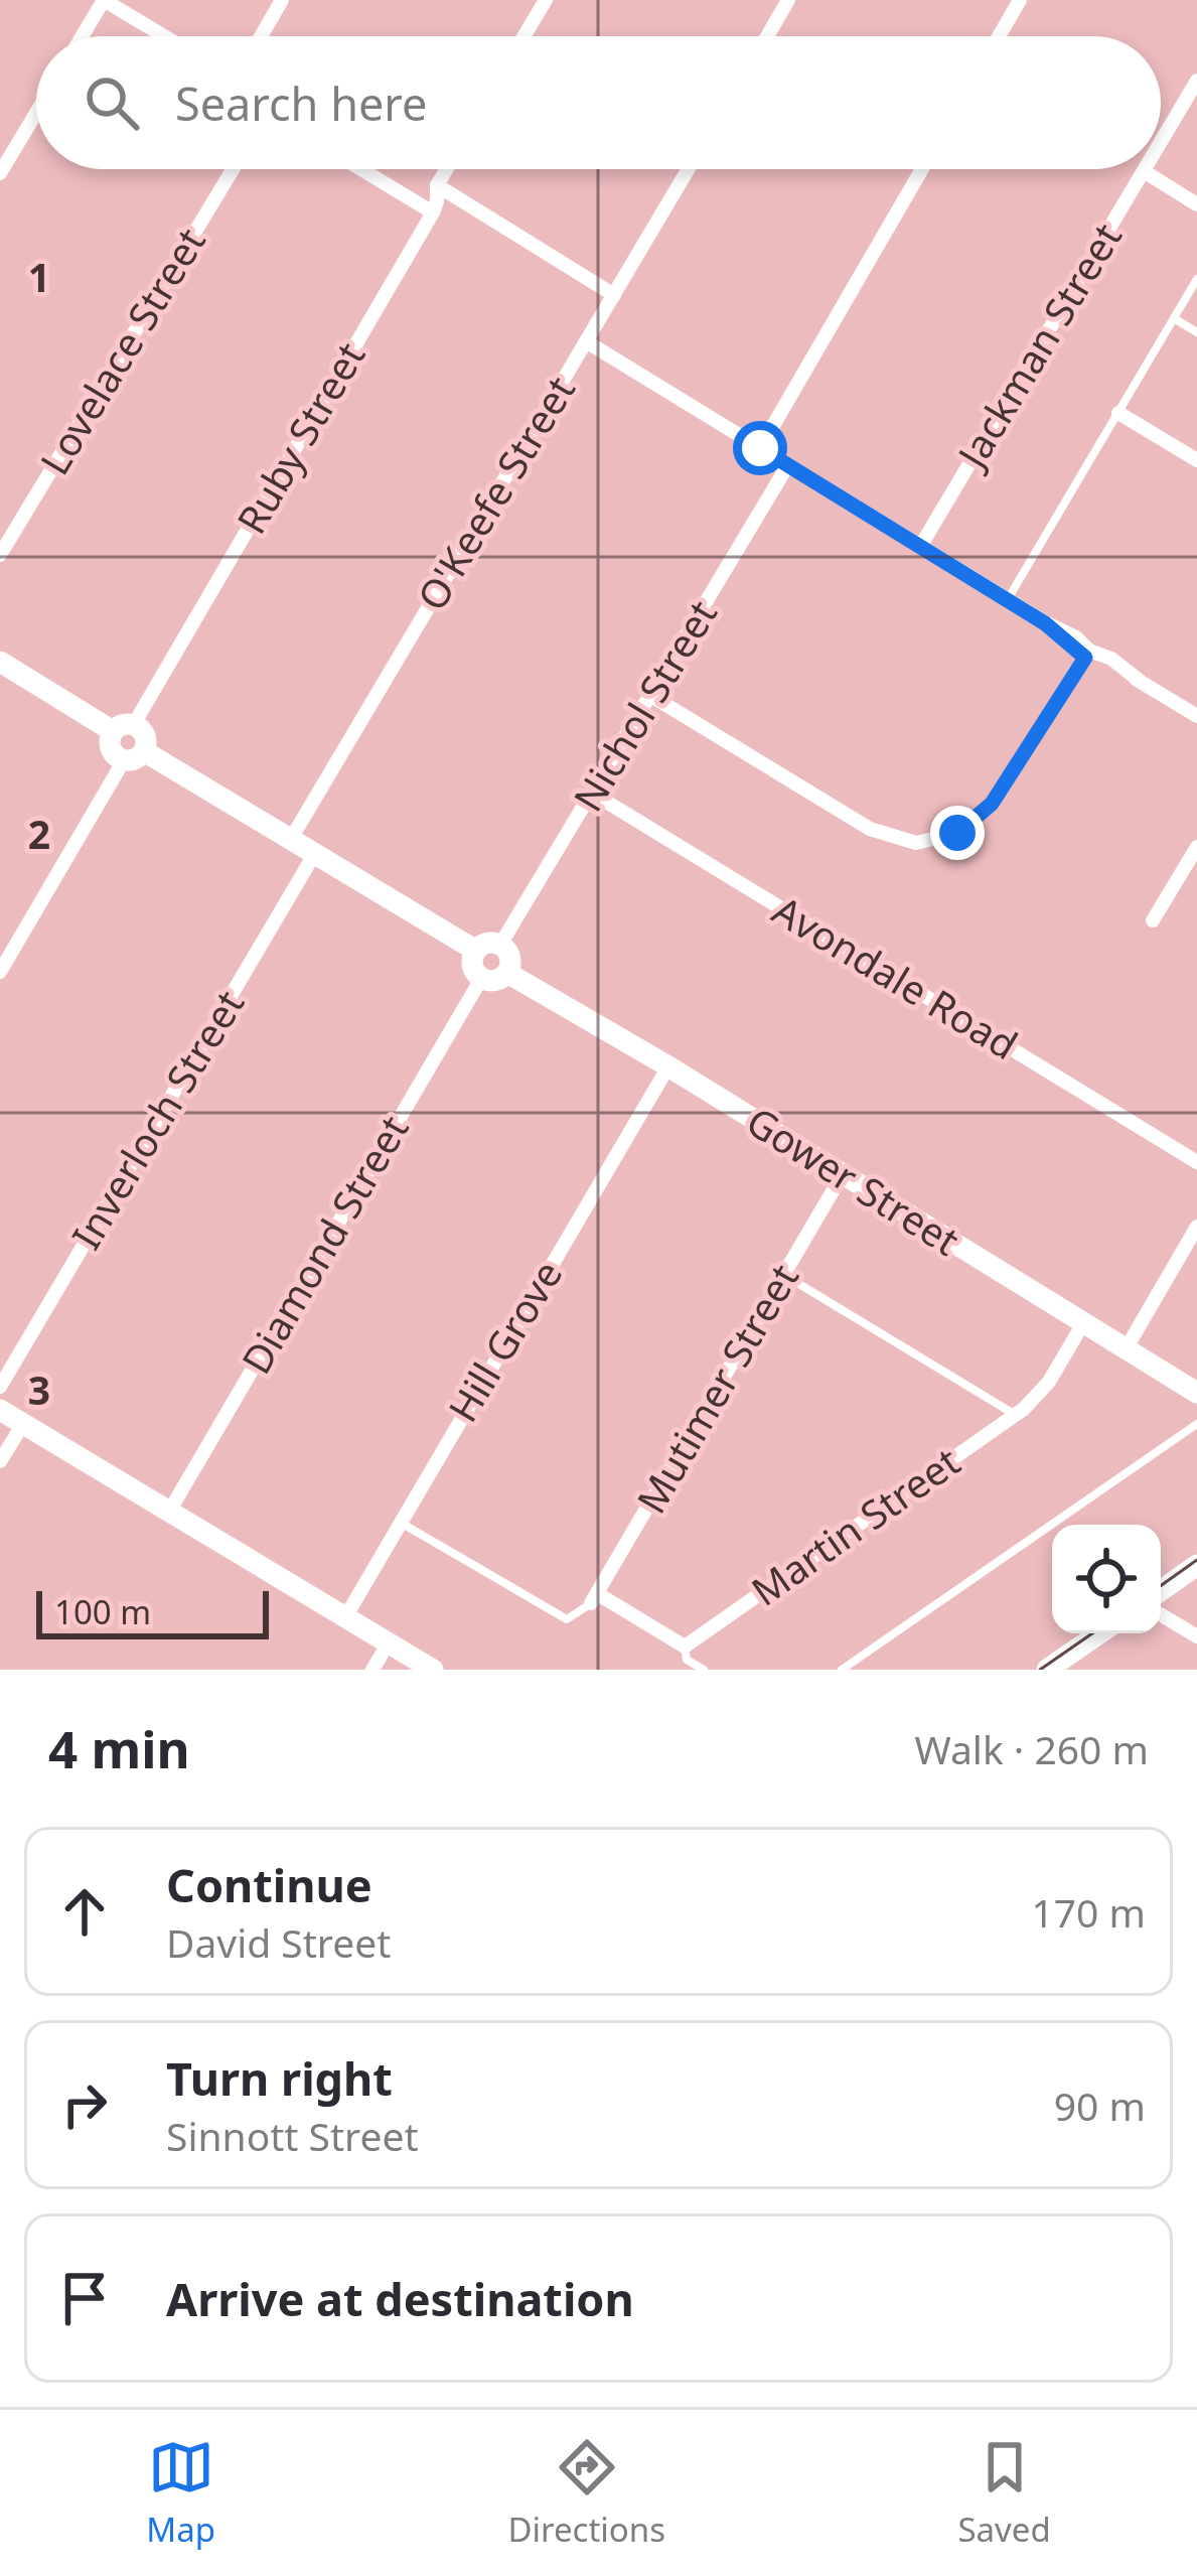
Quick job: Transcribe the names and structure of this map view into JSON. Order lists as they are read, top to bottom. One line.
{"streets":{"street":["Jackman Street","Lovelace Street","Ruby Street","O'Keefe Street","Nichol Street","Avondale Road","Inverloch Street","Gower Street","Diamond Street","Hill Grove","Mutimer Street","Martin Street"]},"crossings":[["Nichol Street","Avondale Road"],["Nichol Street","Gower Street"],["Nichol Street","Diamond Street"],["Gower Street","Diamond Street"],["Gower Street","Hill Grove"],["Gower Street","Mutimer Street"],["Gower Street","Martin Street"]],"scale_bar":"100 m","page":{"search":"Search here","scale":"100 m","heading":["4 min","Walk · 260 m"],"list":[["Continue","David Street","170 m"],["Turn right","Sinnott Street","90 m"],"Arrive at destination"],"nav":["Map","Directions","Saved"]},"grid":{"rows":["1","2","3"]}}
